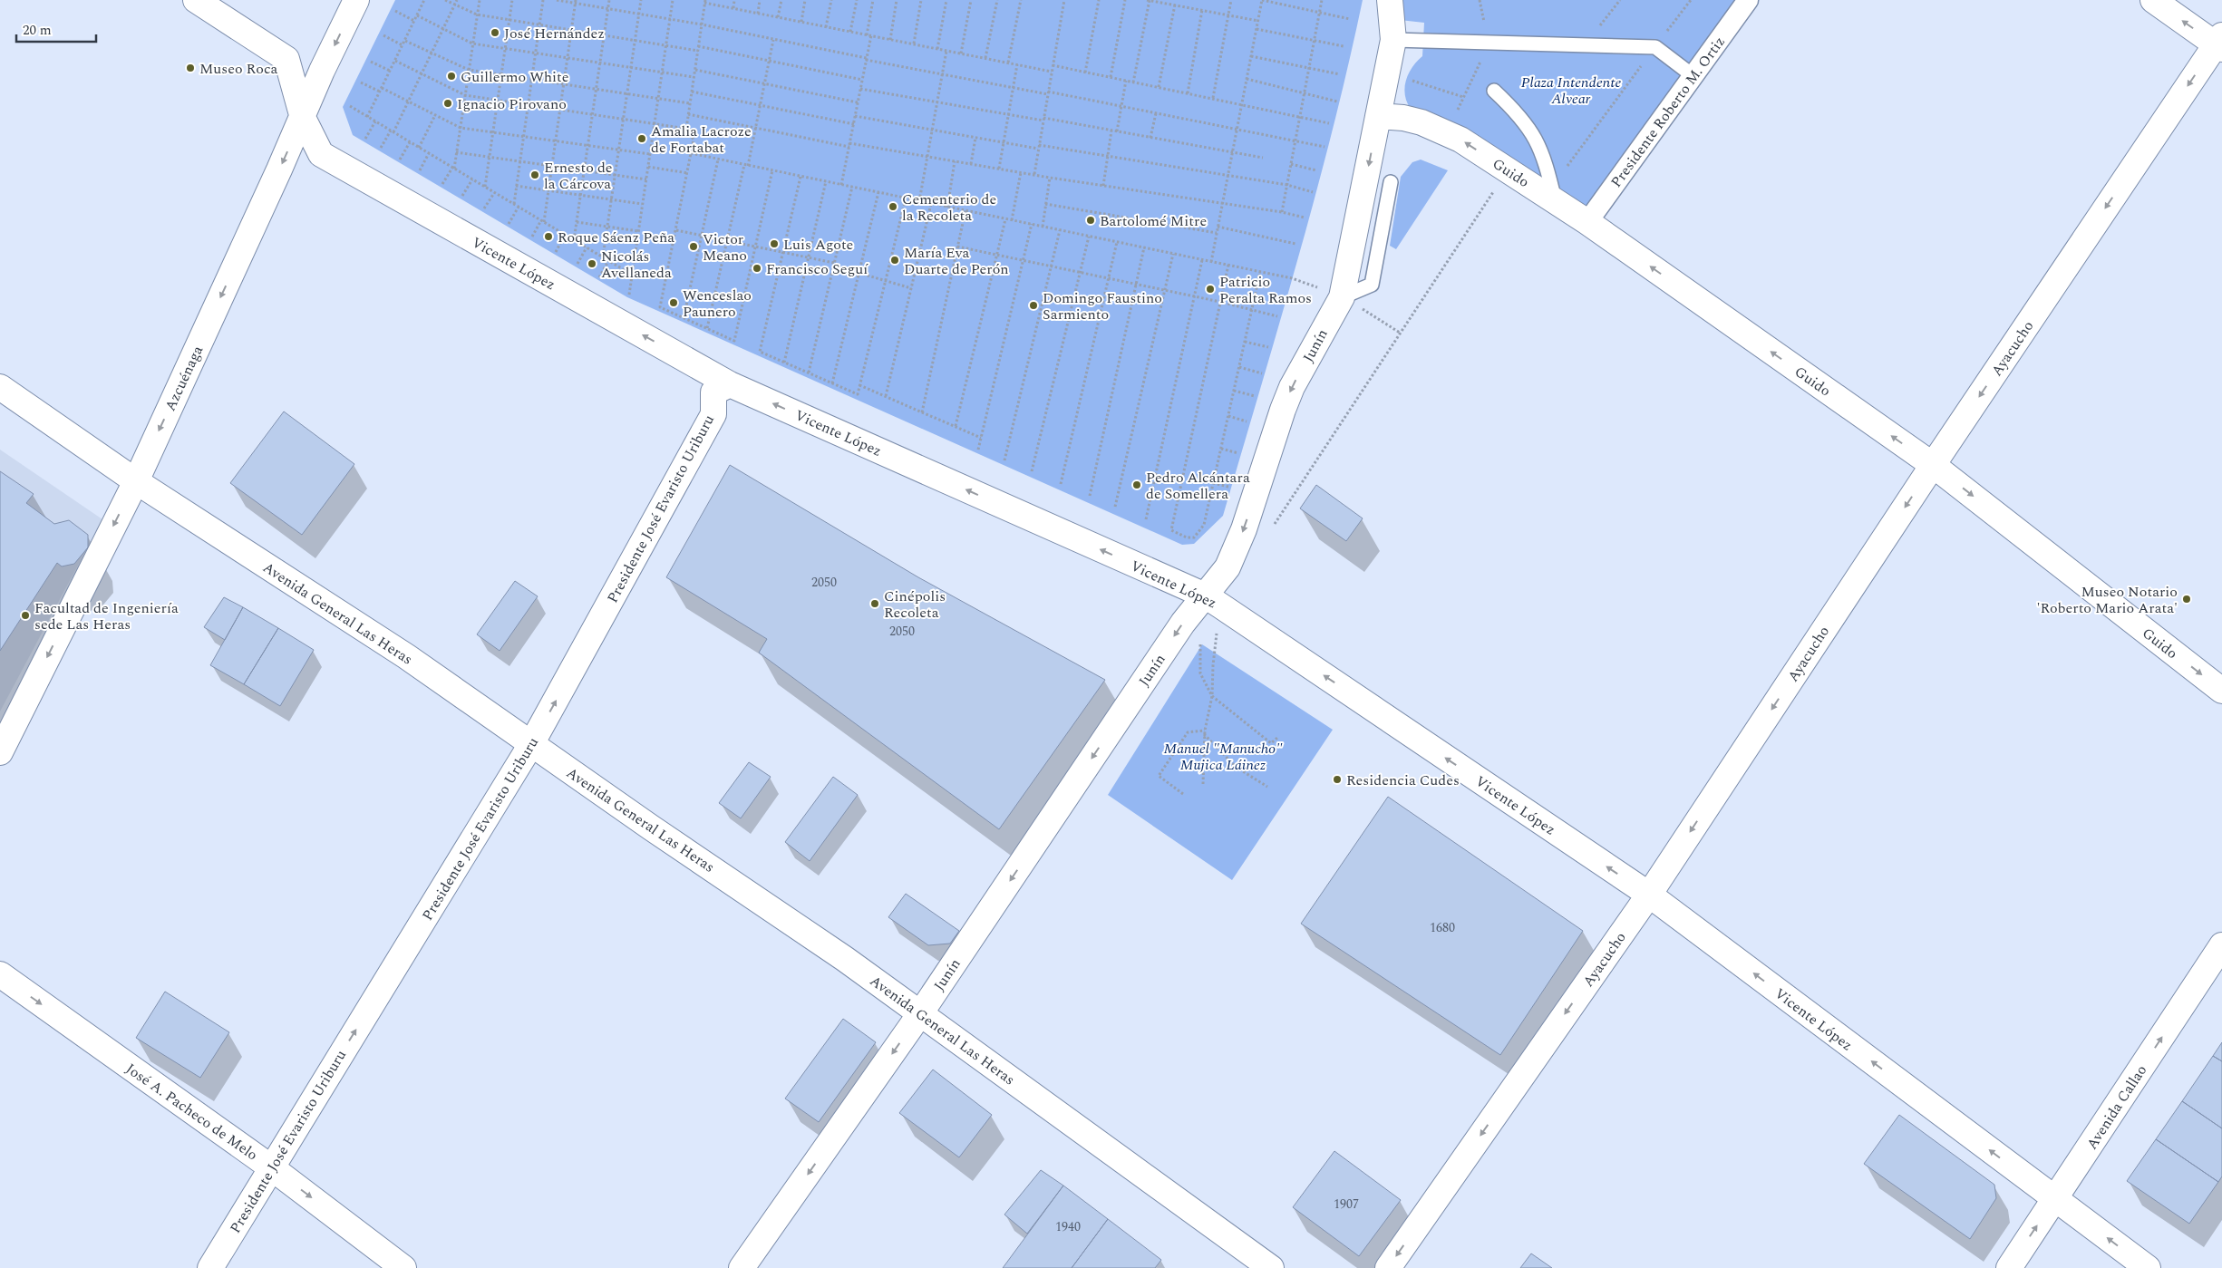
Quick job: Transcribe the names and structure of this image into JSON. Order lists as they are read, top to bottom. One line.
{"streets":{"street":["Presidente Roberto M. Ortiz","Guido","Vicente López","Junín","Ayacucho","Azcuénaga","Presidente José Evaristo Uriburu","Avenida General Las Heras","Avenida Callao","José A. Pacheco de Melo"]},"crossings":[["Presidente Roberto M. Ortiz","Guido"],["Guido","Junín"],["Guido","Ayacucho"],["Vicente López","Junín"],["Vicente López","Ayacucho"],["Vicente López","Azcuénaga"],["Vicente López","Presidente José Evaristo Uriburu"],["Vicente López","Avenida Callao"],["Junín","Avenida General Las Heras"],["Azcuénaga","Avenida General Las Heras"],["Presidente José Evaristo Uriburu","Avenida General Las Heras"],["Presidente José Evaristo Uriburu","José A. Pacheco de Melo"]],"one_way":["Vicente López","Junín","Ayacucho","Azcuénaga","Presidente José Evaristo Uriburu","Avenida Callao","José A. Pacheco de Melo"],"parks":["Plaza Intendente Alvear","Manuel \"Manucho\" Mujica Láinez"],"places":["José Hernández","Museo Roca","Guillermo White","Ignacio Pirovano","Amalia Lacroze de Fortabat","Ernesto de la Cárcova","Cementerio de la Recoleta","Bartolomé Mitre","Roque Sáenz Peña","Luis Agote","Victor Meano","María Eva Duarte de Perón","Nicolás Avellaneda","Francisco Seguí","Patricio Peralta Ramos","Wenceslao Paunero","Domingo Faustino Sarmiento","Pedro Alcántara de Somellera","Museo Notario 'Roberto Mario Arata'","Cinépolis Recoleta","Facultad de Ingeniería sede Las Heras","Residencia Cudes"],"house_numbers":["2050","2050","1680","1907","1940"],"scale_bar":"20 m"}
